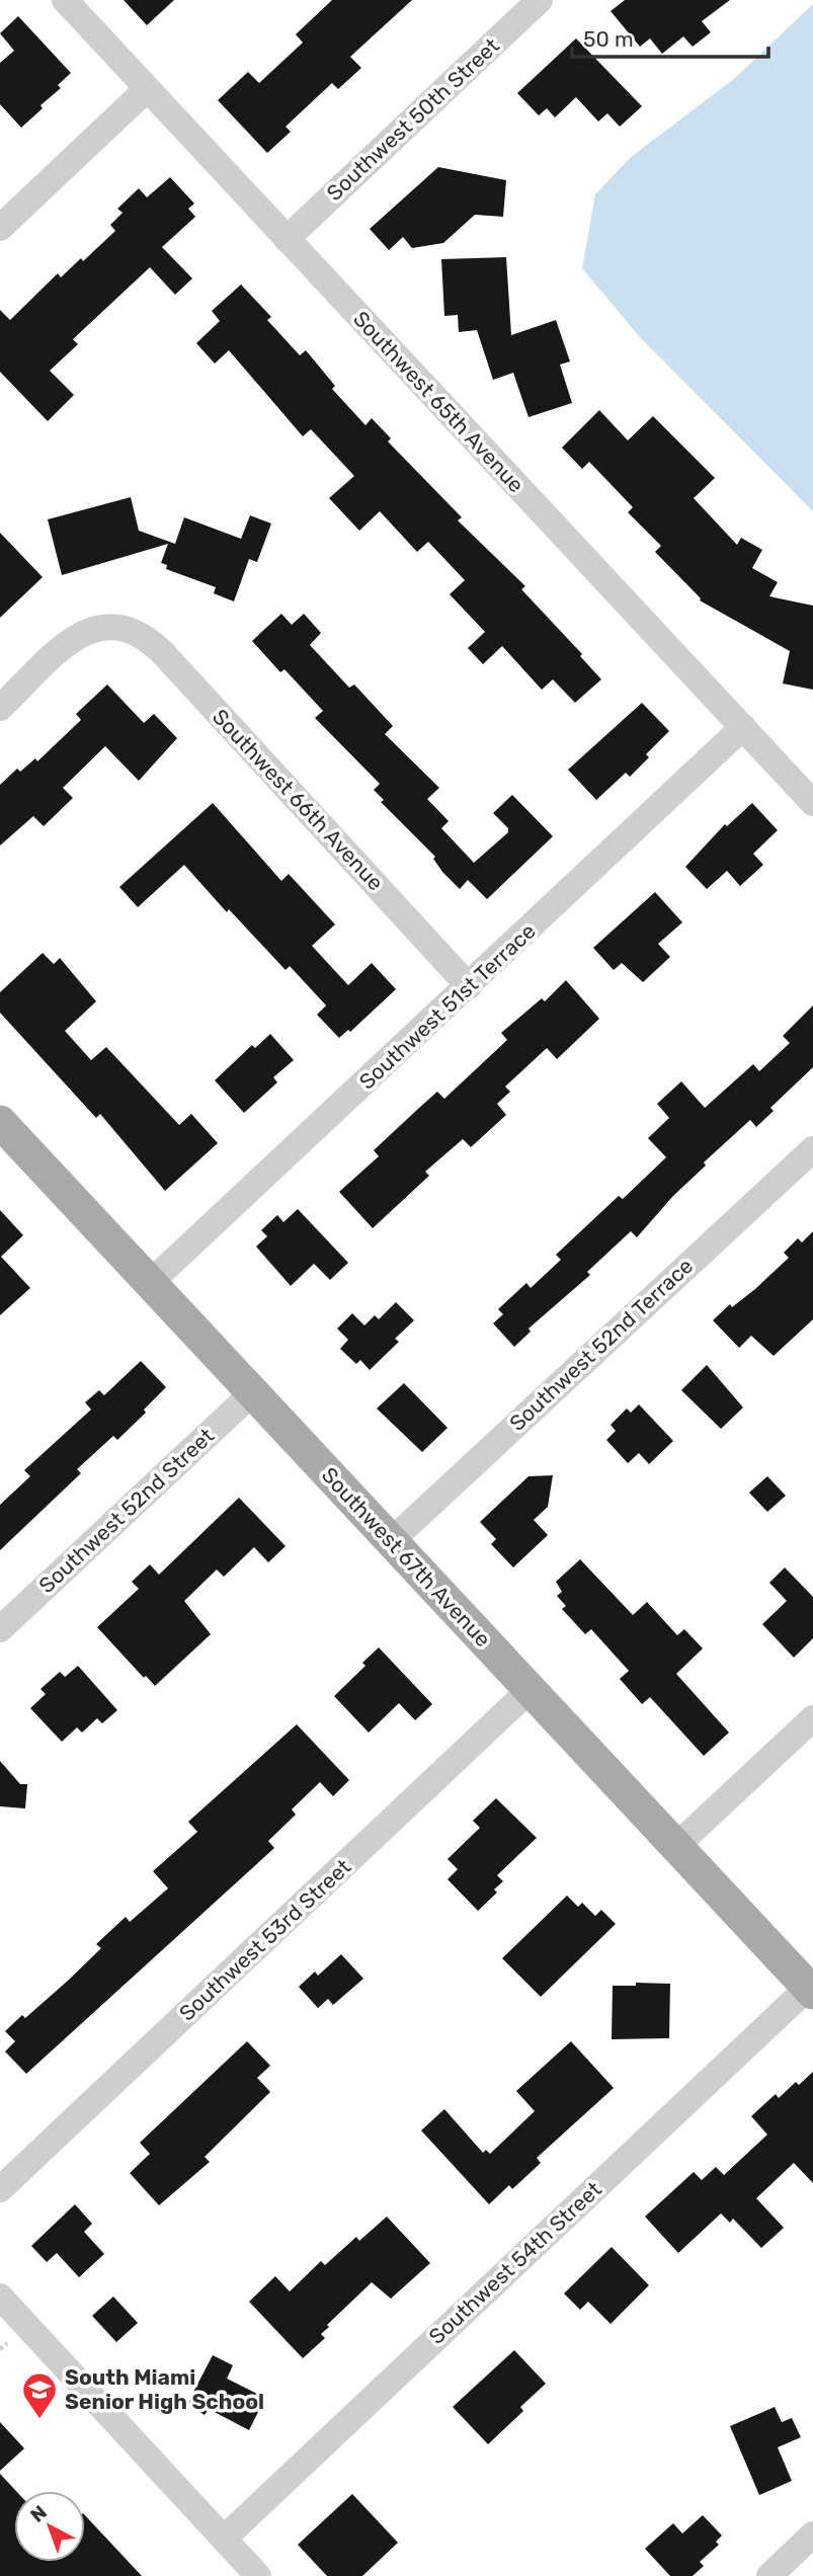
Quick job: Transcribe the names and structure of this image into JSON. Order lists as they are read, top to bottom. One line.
{"streets":{"main road":["Southwest 67th Avenue"],"street":["Southwest 50th Street","Southwest 65th Avenue","Southwest 66th Avenue","Southwest 51st Terrace","Southwest 52nd Terrace","Southwest 52nd Street","Southwest 53rd Street","Southwest 54th Street"]},"crossings":[["Southwest 50th Street","Southwest 65th Avenue"],["Southwest 65th Avenue","Southwest 51st Terrace"],["Southwest 66th Avenue","Southwest 51st Terrace"],["Southwest 51st Terrace","Southwest 67th Avenue"],["Southwest 52nd Terrace","Southwest 67th Avenue"],["Southwest 52nd Street","Southwest 67th Avenue"],["Southwest 67th Avenue","Southwest 53rd Street"],["Southwest 67th Avenue","Southwest 54th Street"]],"places":{"school or university":["South Miami Senior High School"]},"scale_bar":"50 m","north":"top left"}
